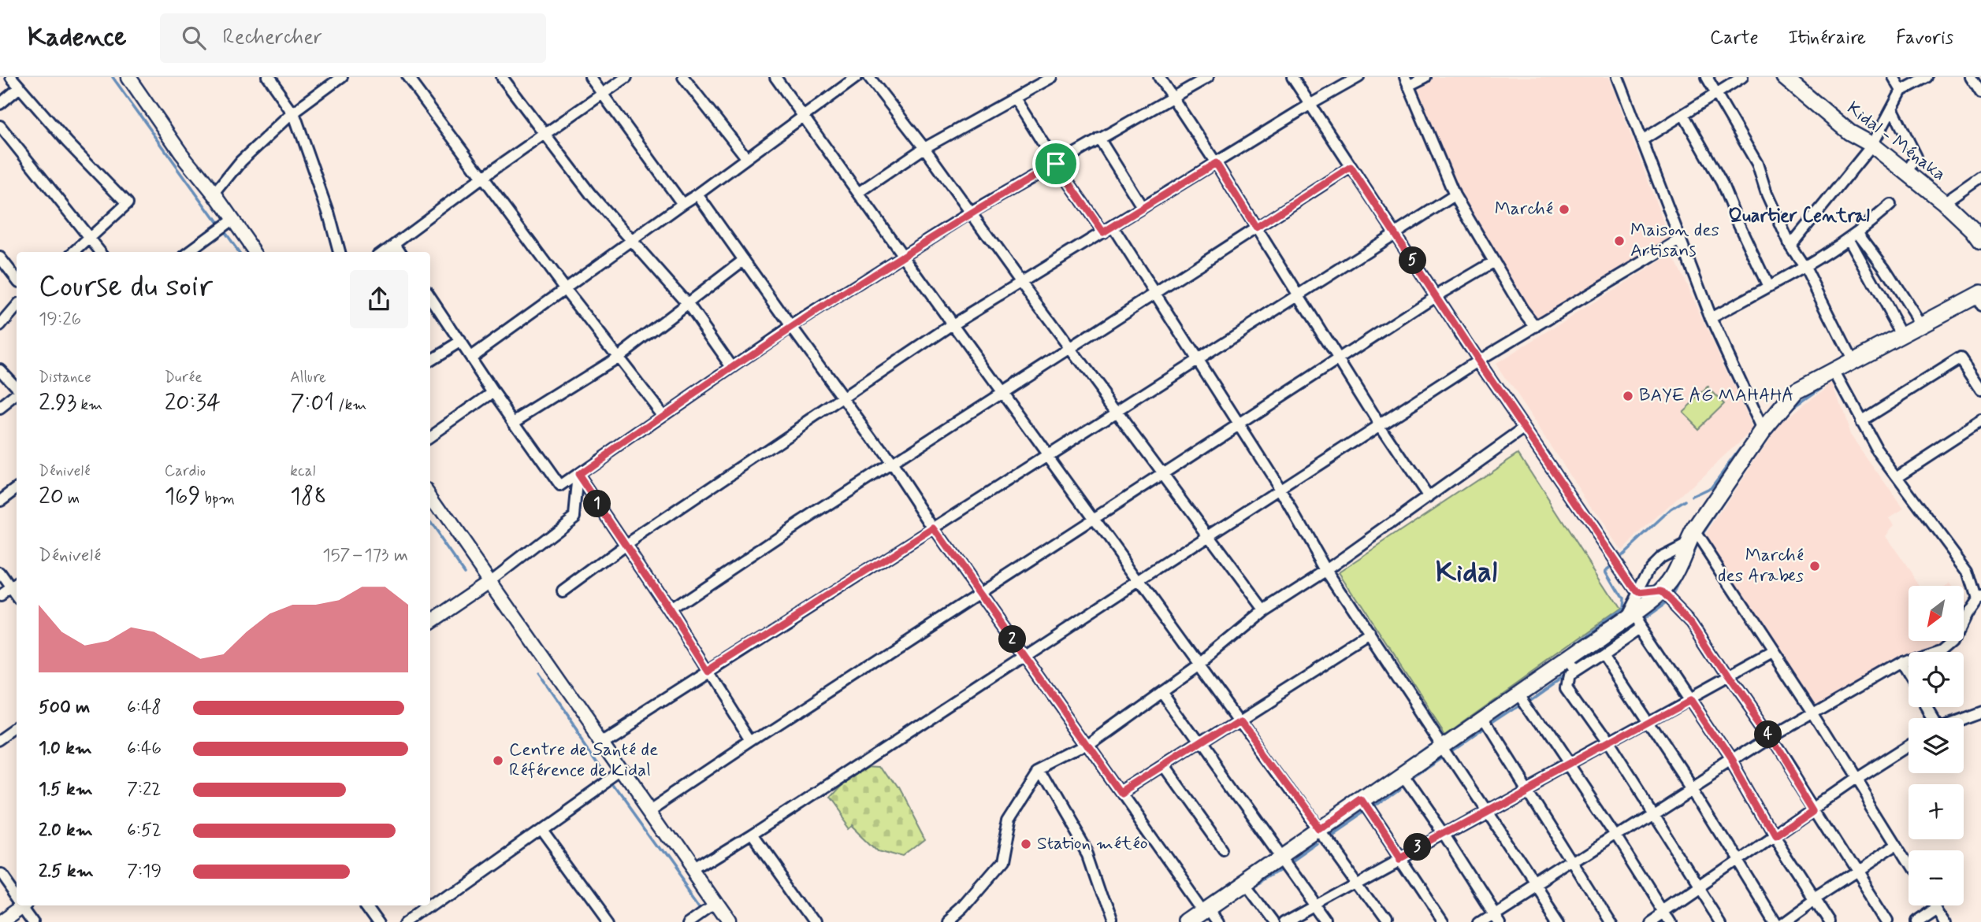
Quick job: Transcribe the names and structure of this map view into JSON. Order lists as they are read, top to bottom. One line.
{"streets":{"main road":["Kidal - Ménaka"]},"districts":["Quartier Central","Kidal"],"places":["Marché","Maison des Artisans","BAYE AG MAHAHA","Marché des Arabes","Centre de Santé de Référence de Kidal","Station météo"],"north":"bottom left","page":{"header":"Kadence","search":"Rechercher","nav":["Carte","Itinéraire","Favoris"],"pins":["5","1","2","4","3"],"heading":["Course du soir","19:26"],"stats":[["Distance","2.93 km"],["Durée","20:34"],["Allure","7:01 /km"],["Dénivelé","20 m"],["Cardio","169 bpm"],["kcal","188"]],"chart":["Dénivelé","157–173 m"],"map_buttons":["+","−"],"list":[{"name":"500 m","note":"6:48"},{"name":"1.0 km","note":"6:46"},{"name":"1.5 km","note":"7:22"},{"name":"2.0 km","note":"6:52"},{"name":"2.5 km","note":"7:19"}]}}
